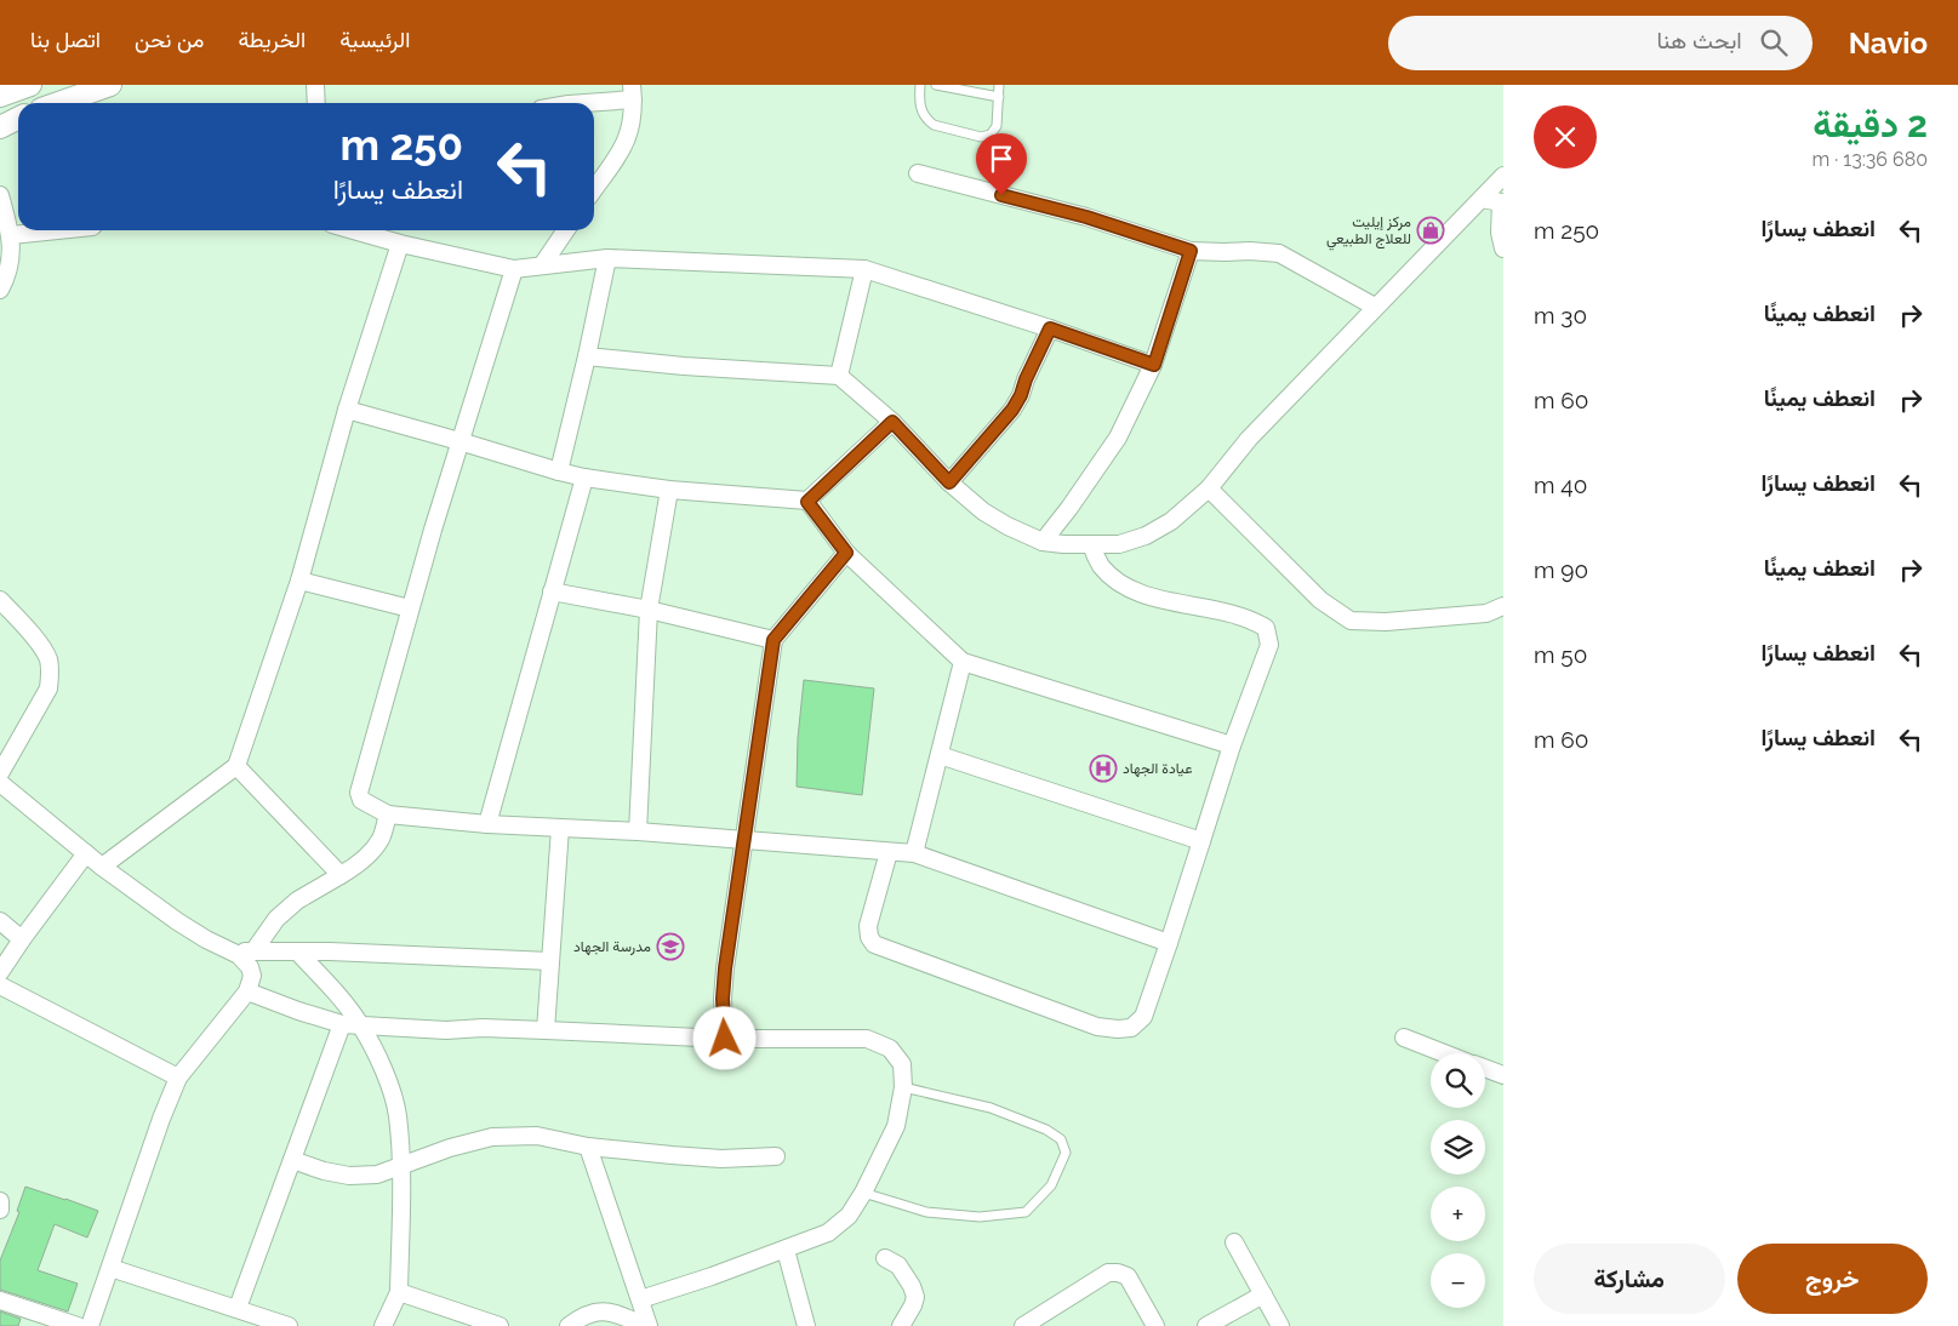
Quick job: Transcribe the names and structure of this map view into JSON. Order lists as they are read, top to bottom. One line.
{"places":{"shop":["مركز إيليت للعلاج الطبيعي"],"hospital":["عيادة الجهاد"],"school or university":["مدرسة الجهاد"]},"page":{"header":"Navio","search":"ابحث هنا","nav":["الرئيسية","الخريطة","من نحن","اتصل بنا"],"heading":["2 دقيقة","680 m · 13:36"],"turn":["250 m","انعطف يسارًا"],"list":[{"name":"انعطف يسارًا","value":"250 m"},{"name":"انعطف يمينًا","value":"30 m"},{"name":"انعطف يمينًا","value":"60 m"},{"name":"انعطف يسارًا","value":"40 m"},{"name":"انعطف يمينًا","value":"90 m"},{"name":"انعطف يسارًا","value":"50 m"},{"name":"انعطف يسارًا","value":"60 m"}],"map_buttons":["+","−"],"buttons":["خروج","مشاركة"]}}
